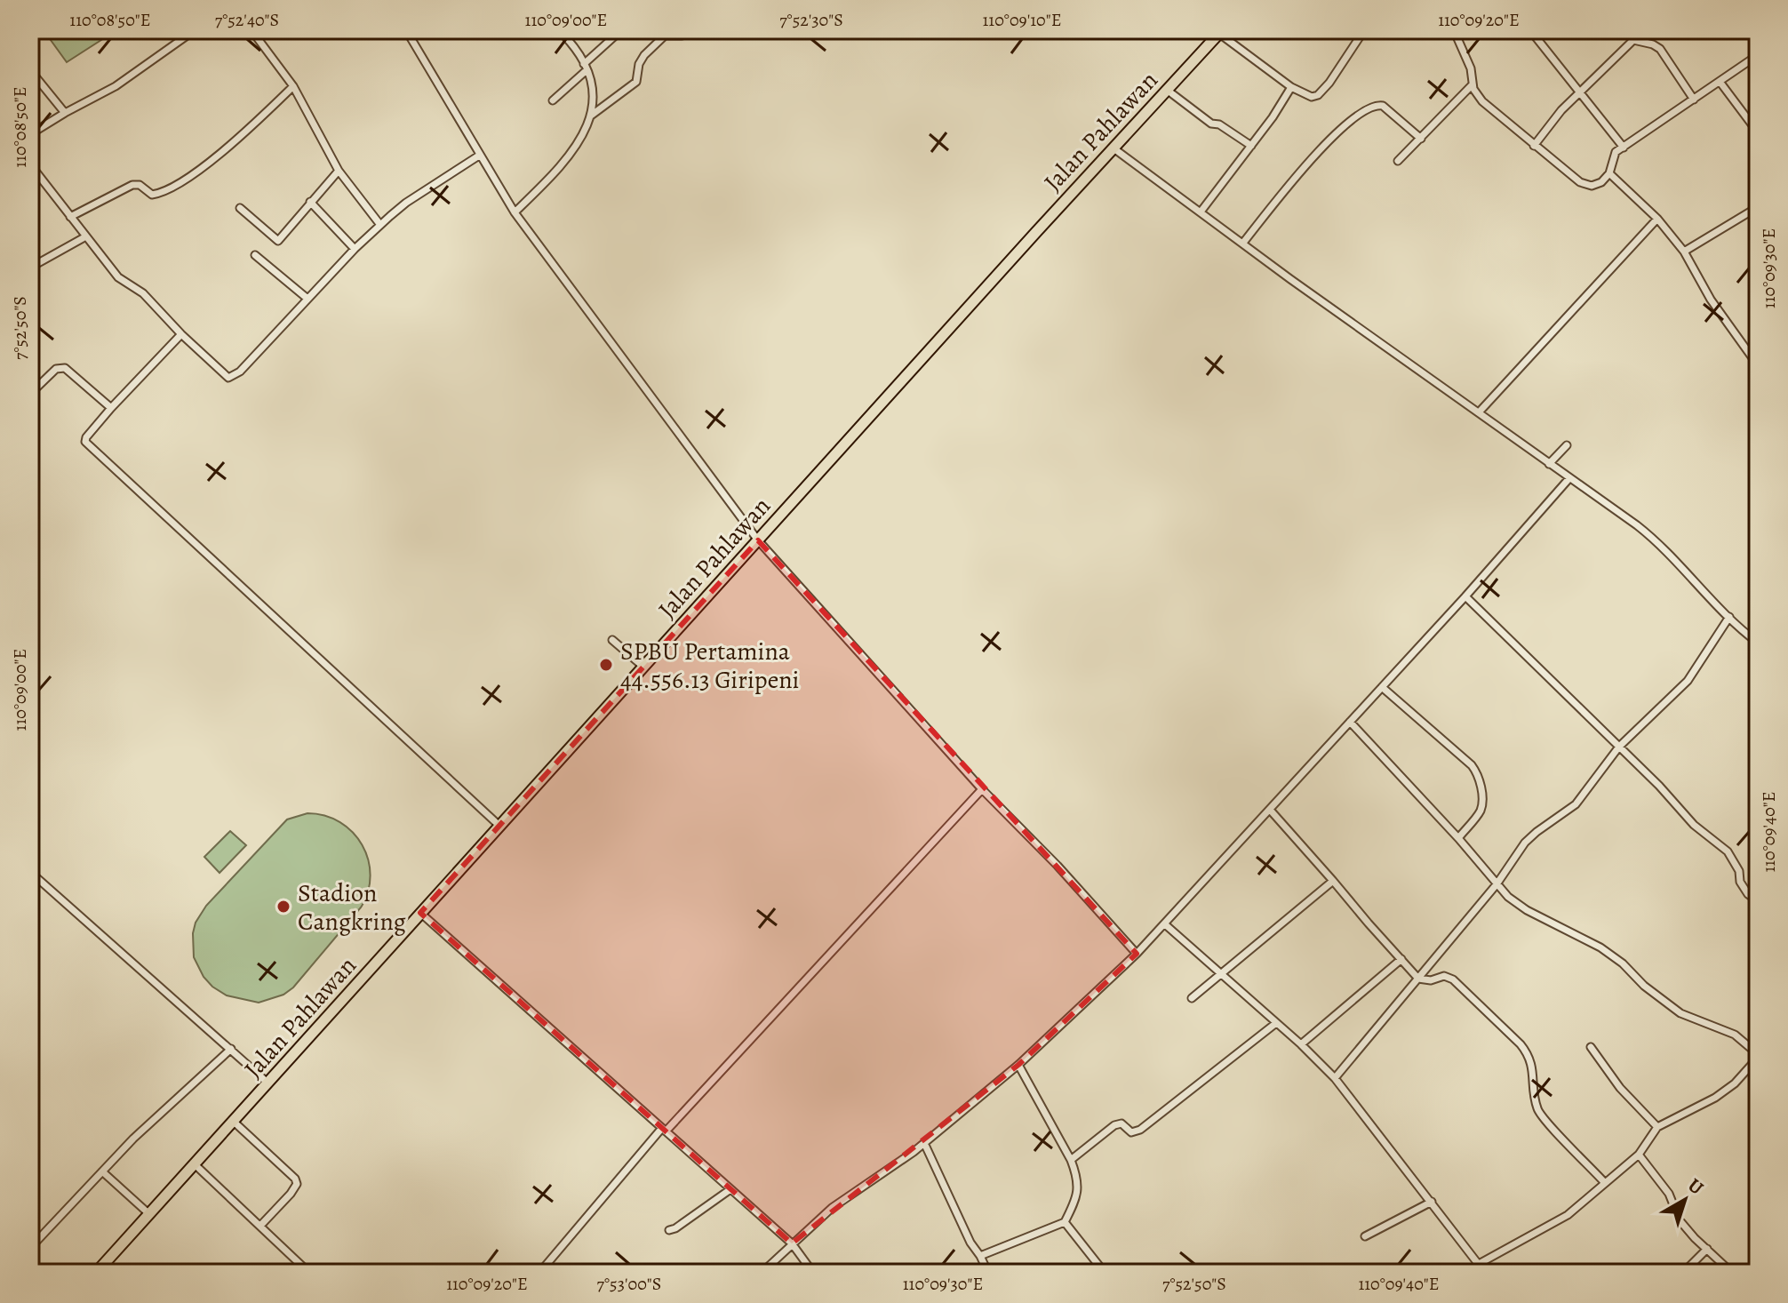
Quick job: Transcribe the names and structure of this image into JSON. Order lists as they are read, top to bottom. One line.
{"streets":{"main road":["Jalan Pahlawan"]},"places":["SPBU Pertamina 44.556.13 Giripeni","Stadion Cangkring"],"north":"top right","coordinates":["110°08'50\"E","7°52'40\"S","110°09'00\"E","7°52'30\"S","110°09'10\"E","110°09'20\"E","110°09'30\"E","7°52'50\"S","110°09'40\"E","7°53'00\"S"]}
